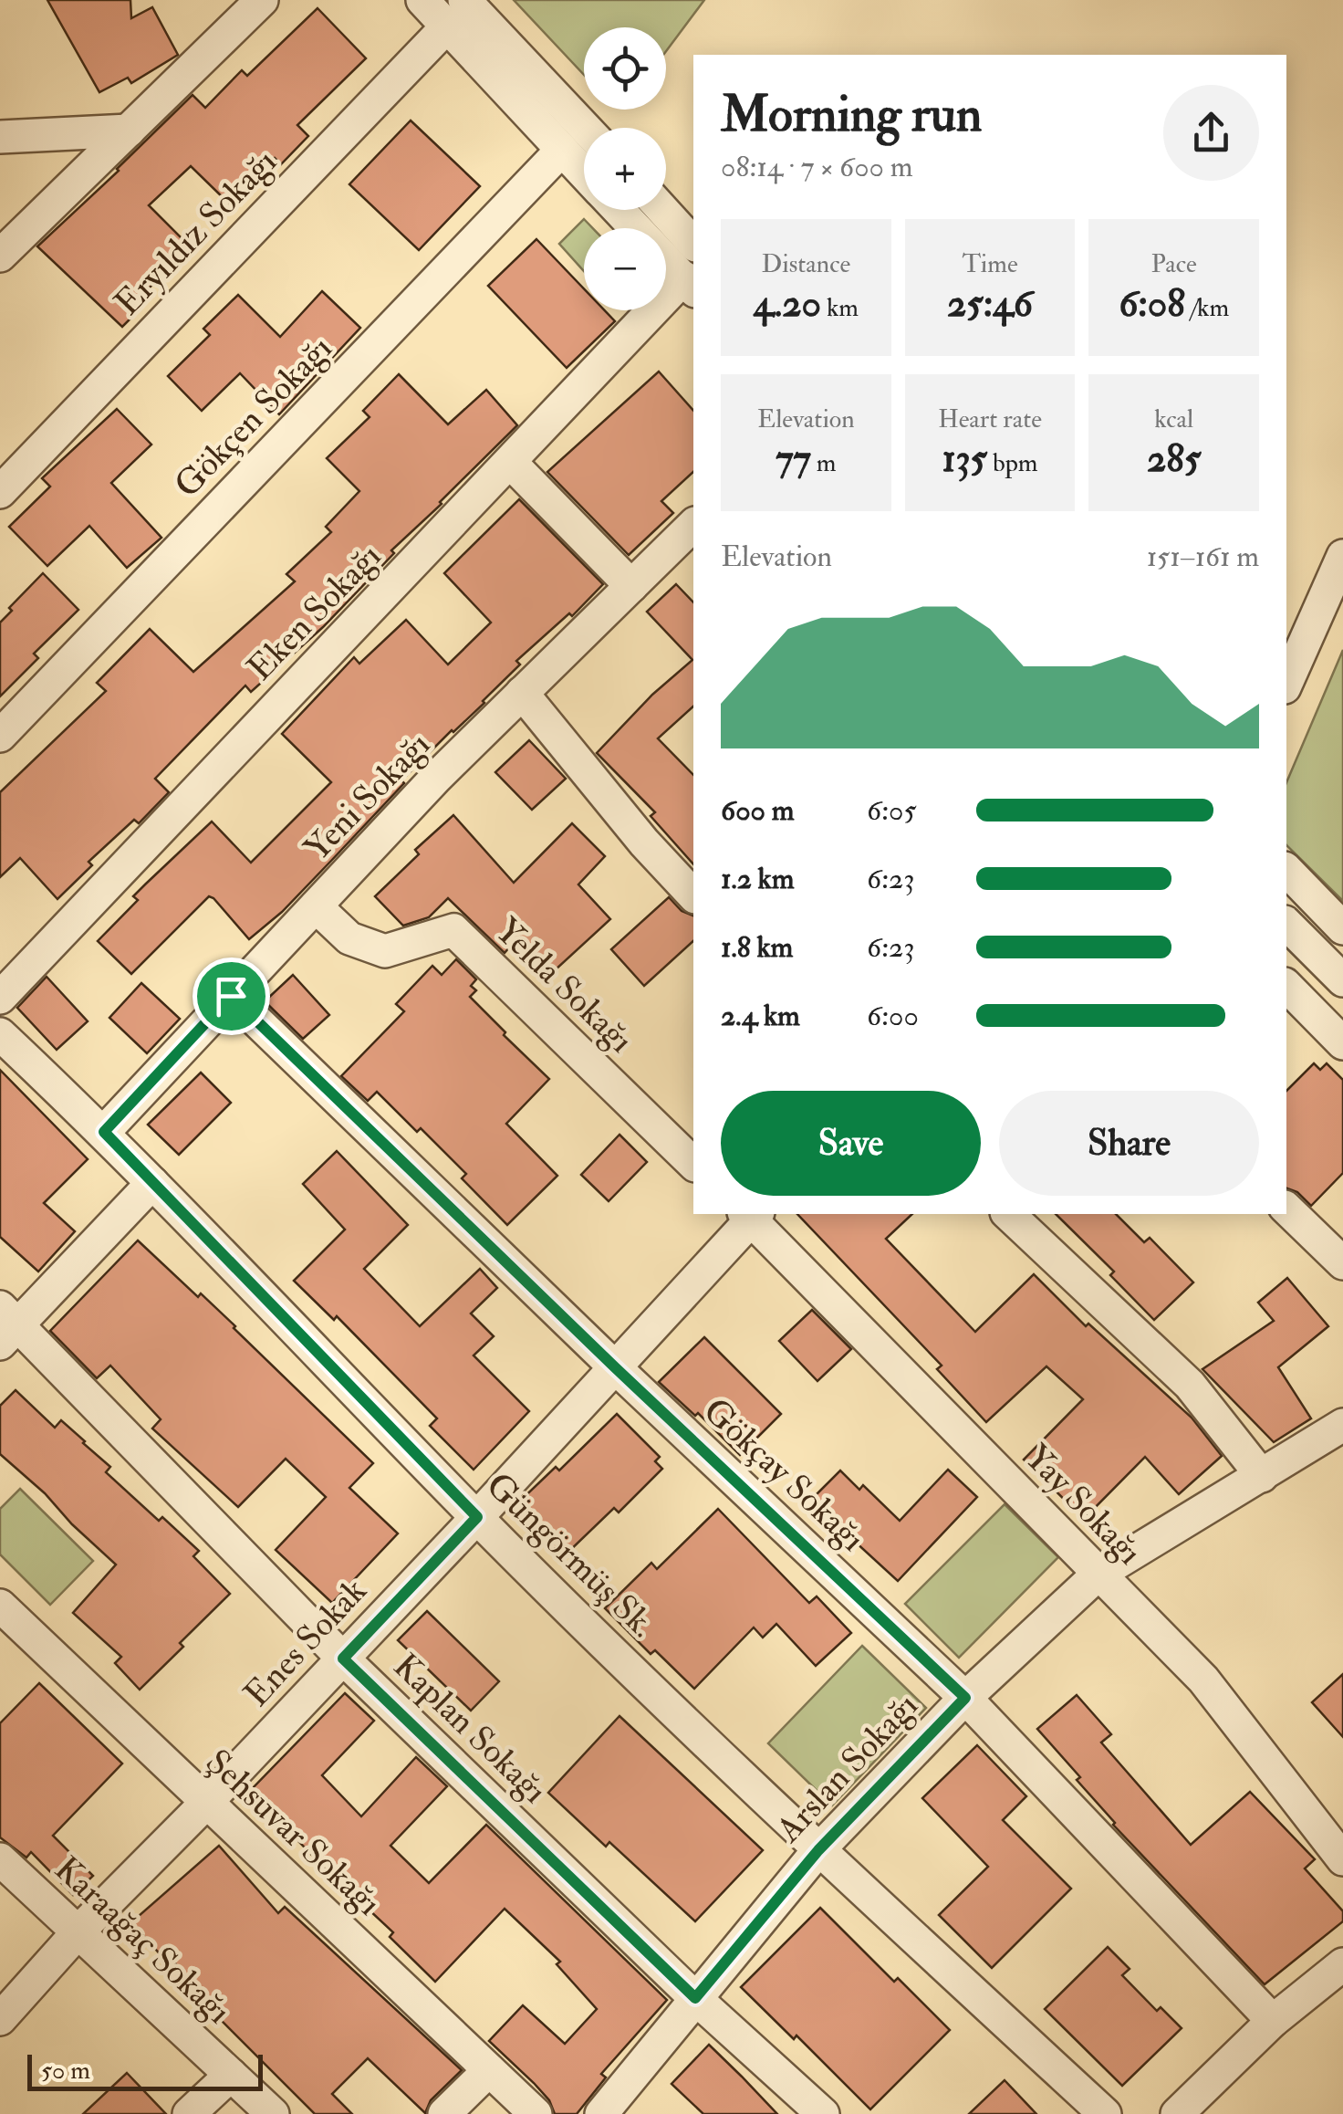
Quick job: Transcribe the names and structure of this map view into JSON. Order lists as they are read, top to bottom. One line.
{"streets":{"street":["Eryıldız Sokağı","Gökçen Sokağı","Eken Sokağı","Yeni Sokağı","Yelda Sokağı","Gökçay Sokağı","Yay Sokağı","Güngörmüş Sk.","Enes Sokak","Kaplan Sokağı","Arslan Sokağı","Şehsuvar Sokağı","Karaağaç Sokağı"]},"crossings":[["Yeni Sokağı","Yelda Sokağı"],["Yeni Sokağı","Gökçay Sokağı"],["Yeni Sokağı","Güngörmüş Sk."],["Gökçay Sokağı","Enes Sokak"],["Gökçay Sokağı","Arslan Sokağı"],["Yay Sokağı","Enes Sokak"],["Yay Sokağı","Arslan Sokağı"],["Güngörmüş Sk.","Enes Sokak"],["Güngörmüş Sk.","Arslan Sokağı"],["Enes Sokak","Kaplan Sokağı"],["Enes Sokak","Şehsuvar Sokağı"],["Enes Sokak","Karaağaç Sokağı"],["Kaplan Sokağı","Arslan Sokağı"]],"scale_bar":"50 m","page":{"map_buttons":["+","−"],"heading":["Morning run","08:14 · 7 × 600 m"],"stats":[["Distance","4.20 km"],["Time","25:46"],["Pace","6:08 /km"],["Elevation","77 m"],["Heart rate","135 bpm"],["kcal","285"]],"chart":["Elevation","151–161 m"],"list":[{"name":"600 m","note":"6:05"},{"name":"1.2 km","note":"6:23"},{"name":"1.8 km","note":"6:23"},{"name":"2.4 km","note":"6:00"}],"buttons":["Save","Share"],"scale":"50 m"}}
